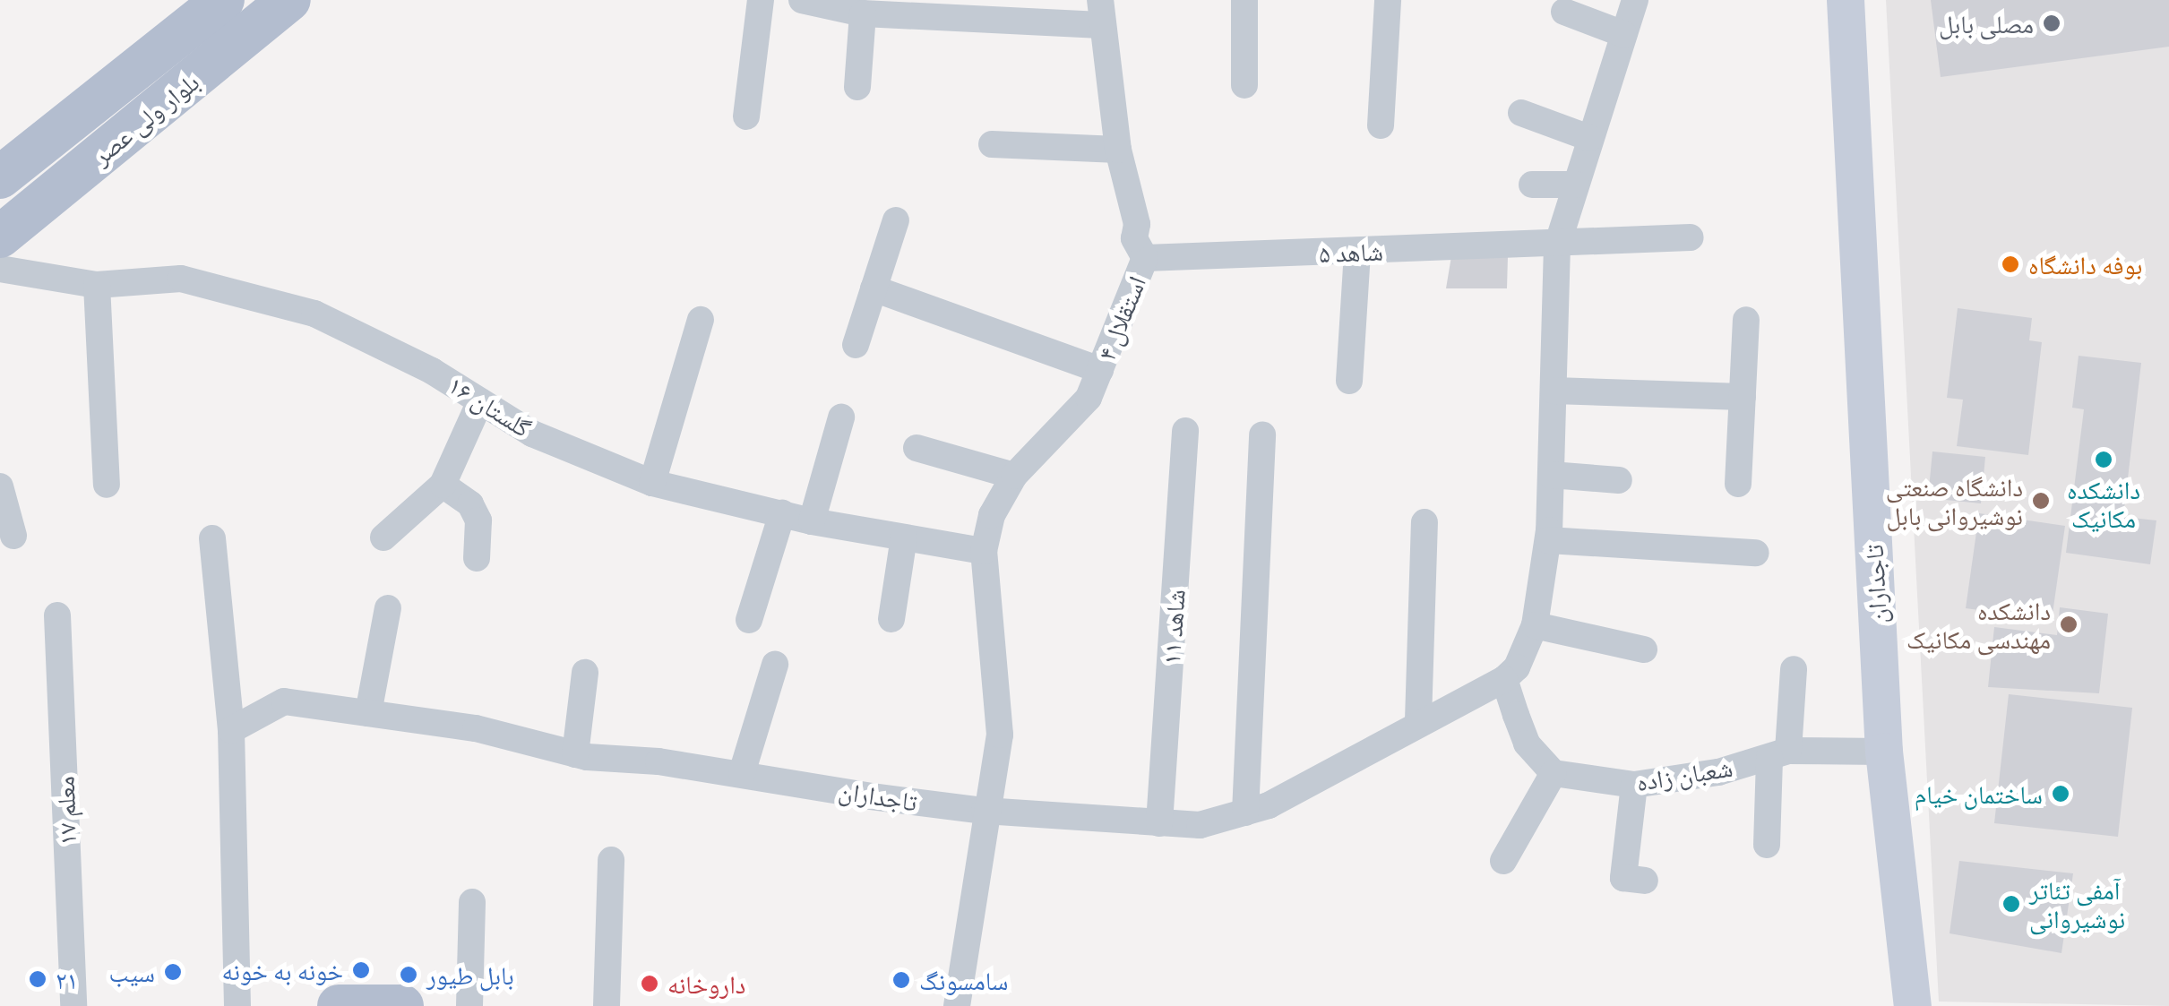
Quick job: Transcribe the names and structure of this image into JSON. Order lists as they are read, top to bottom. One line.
{"streets":{"main road":["بلوار ولی عصر","تاجداران"],"street":["شاهد ۵","استقلال ۴","گلستان ۱۶","شاهد ۱۱","شعبان زاده","معلم ۱۷"]},"crossings":[["شاهد ۵","استقلال ۴"],["استقلال ۴","گلستان ۱۶"],["استقلال ۴","تاجداران"],["تاجداران","شاهد ۱۱"],["تاجداران","شعبان زاده"]],"places":["مصلی بابل","بوفه دانشگاه","دانشکده مکانیک","دانشگاه صنعتی نوشیروانی بابل","دانشکده مهندسی مکانیک","ساختمان خیام","آمفی تئاتر نوشیروانی","خونه به خونه","سیب","بابل طیور","۲۱","سامسونگ","داروخانه"]}
